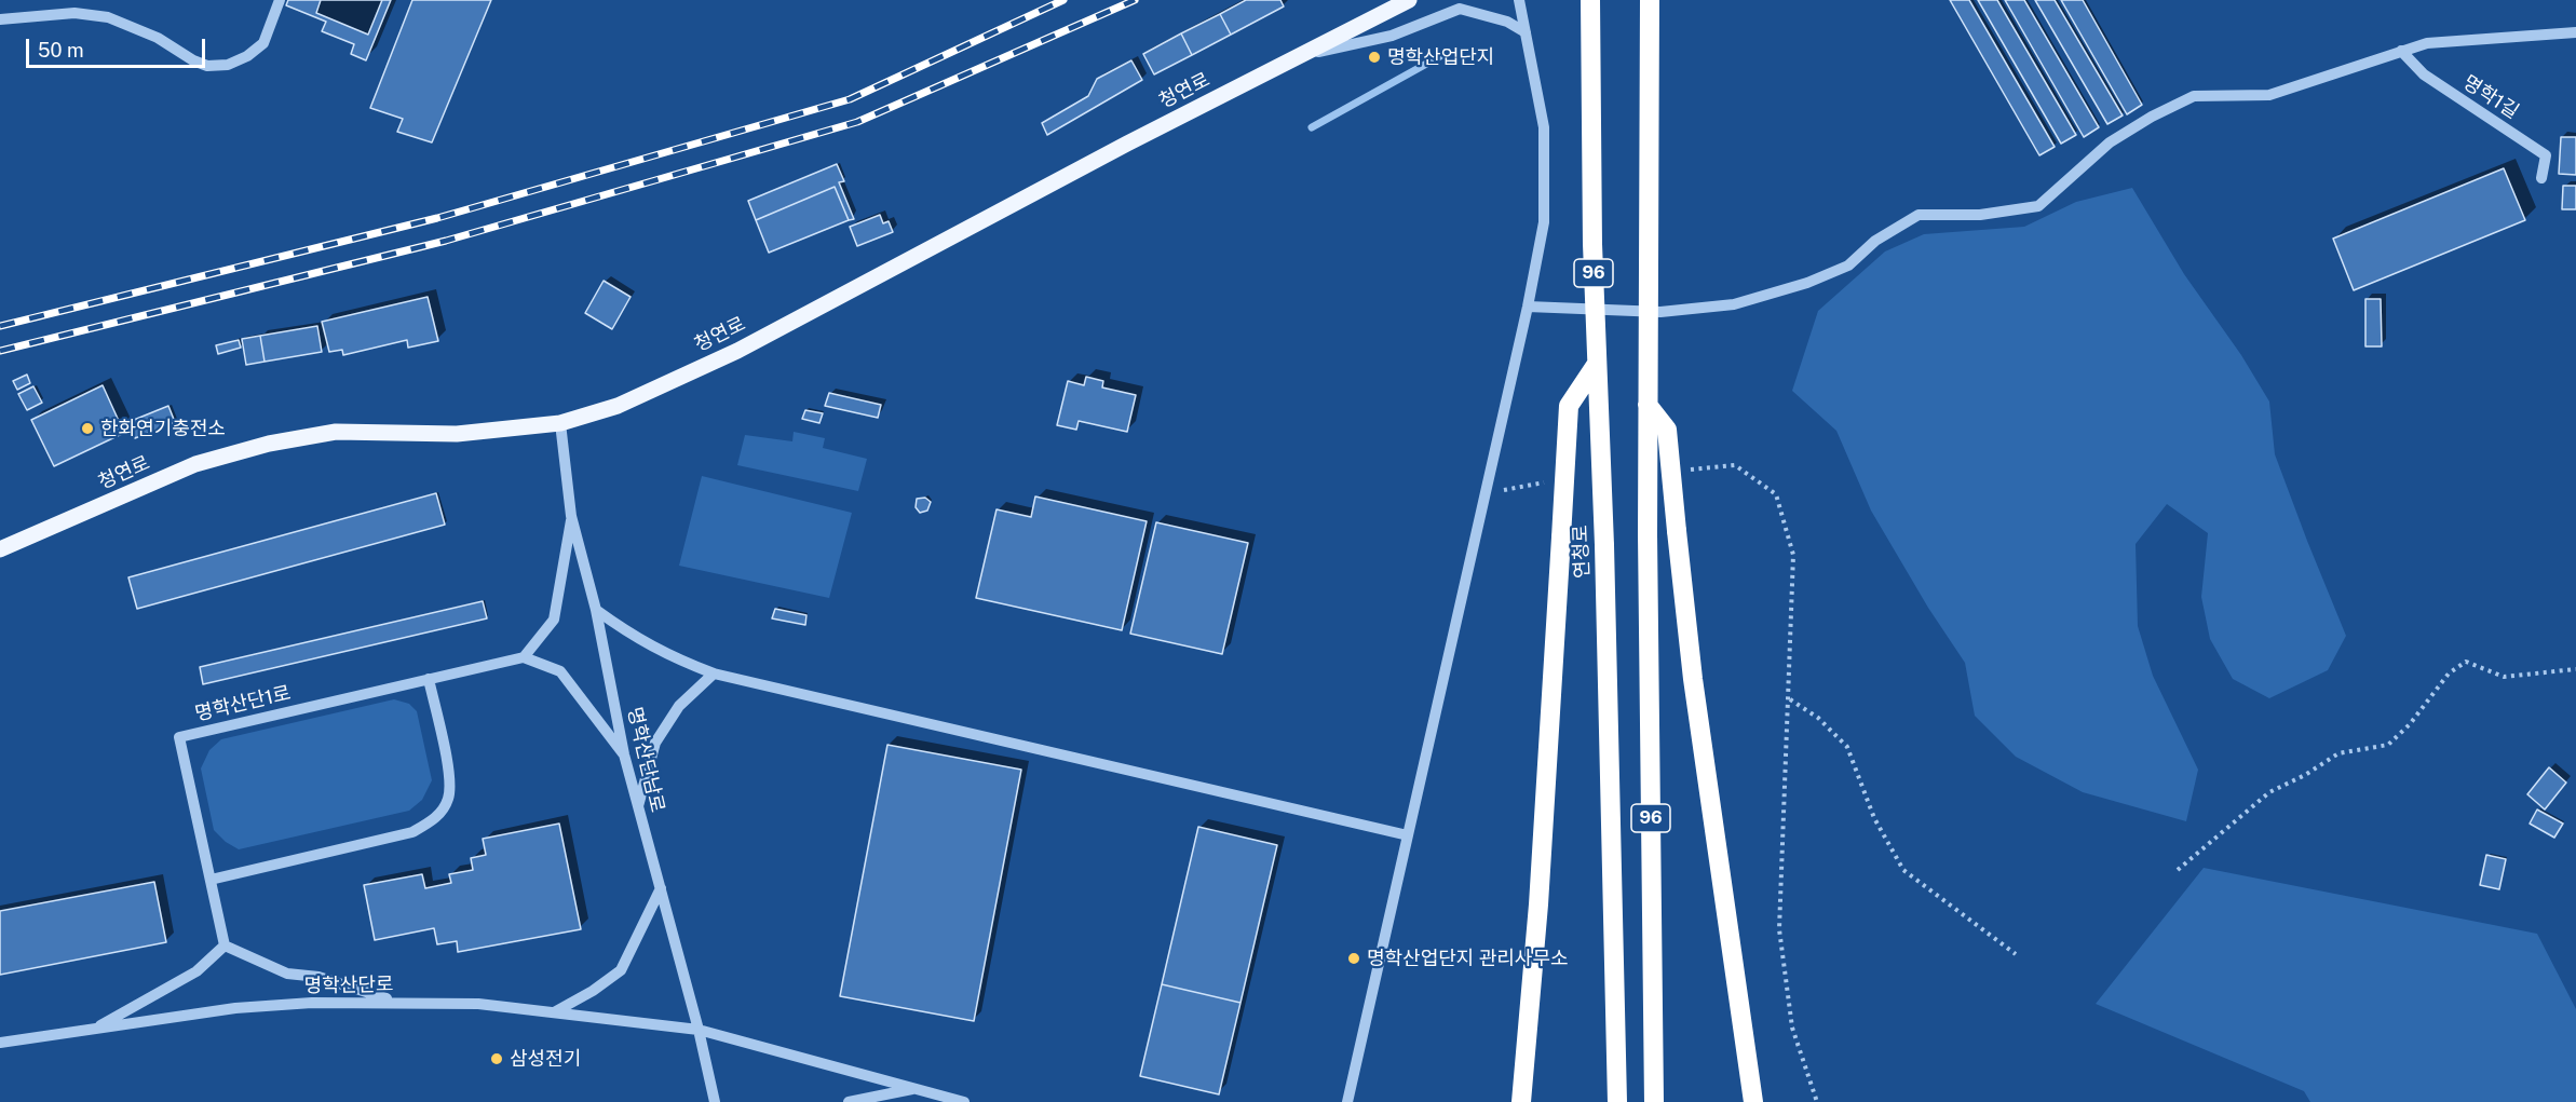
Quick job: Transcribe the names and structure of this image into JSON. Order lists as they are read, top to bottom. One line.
{"streets":{"highway":["96","연청로"],"main road":["청연로"],"street":["명학1길","명학산단1로","명학산단남로","명학산단로"]},"crossings":[["청연로","명학산단남로"],["명학산단남로","명학산단로"]],"places":["명학산업단지","한화연기충전소","명학산업단지 관리사무소","삼성전기"],"scale_bar":"50 m"}
